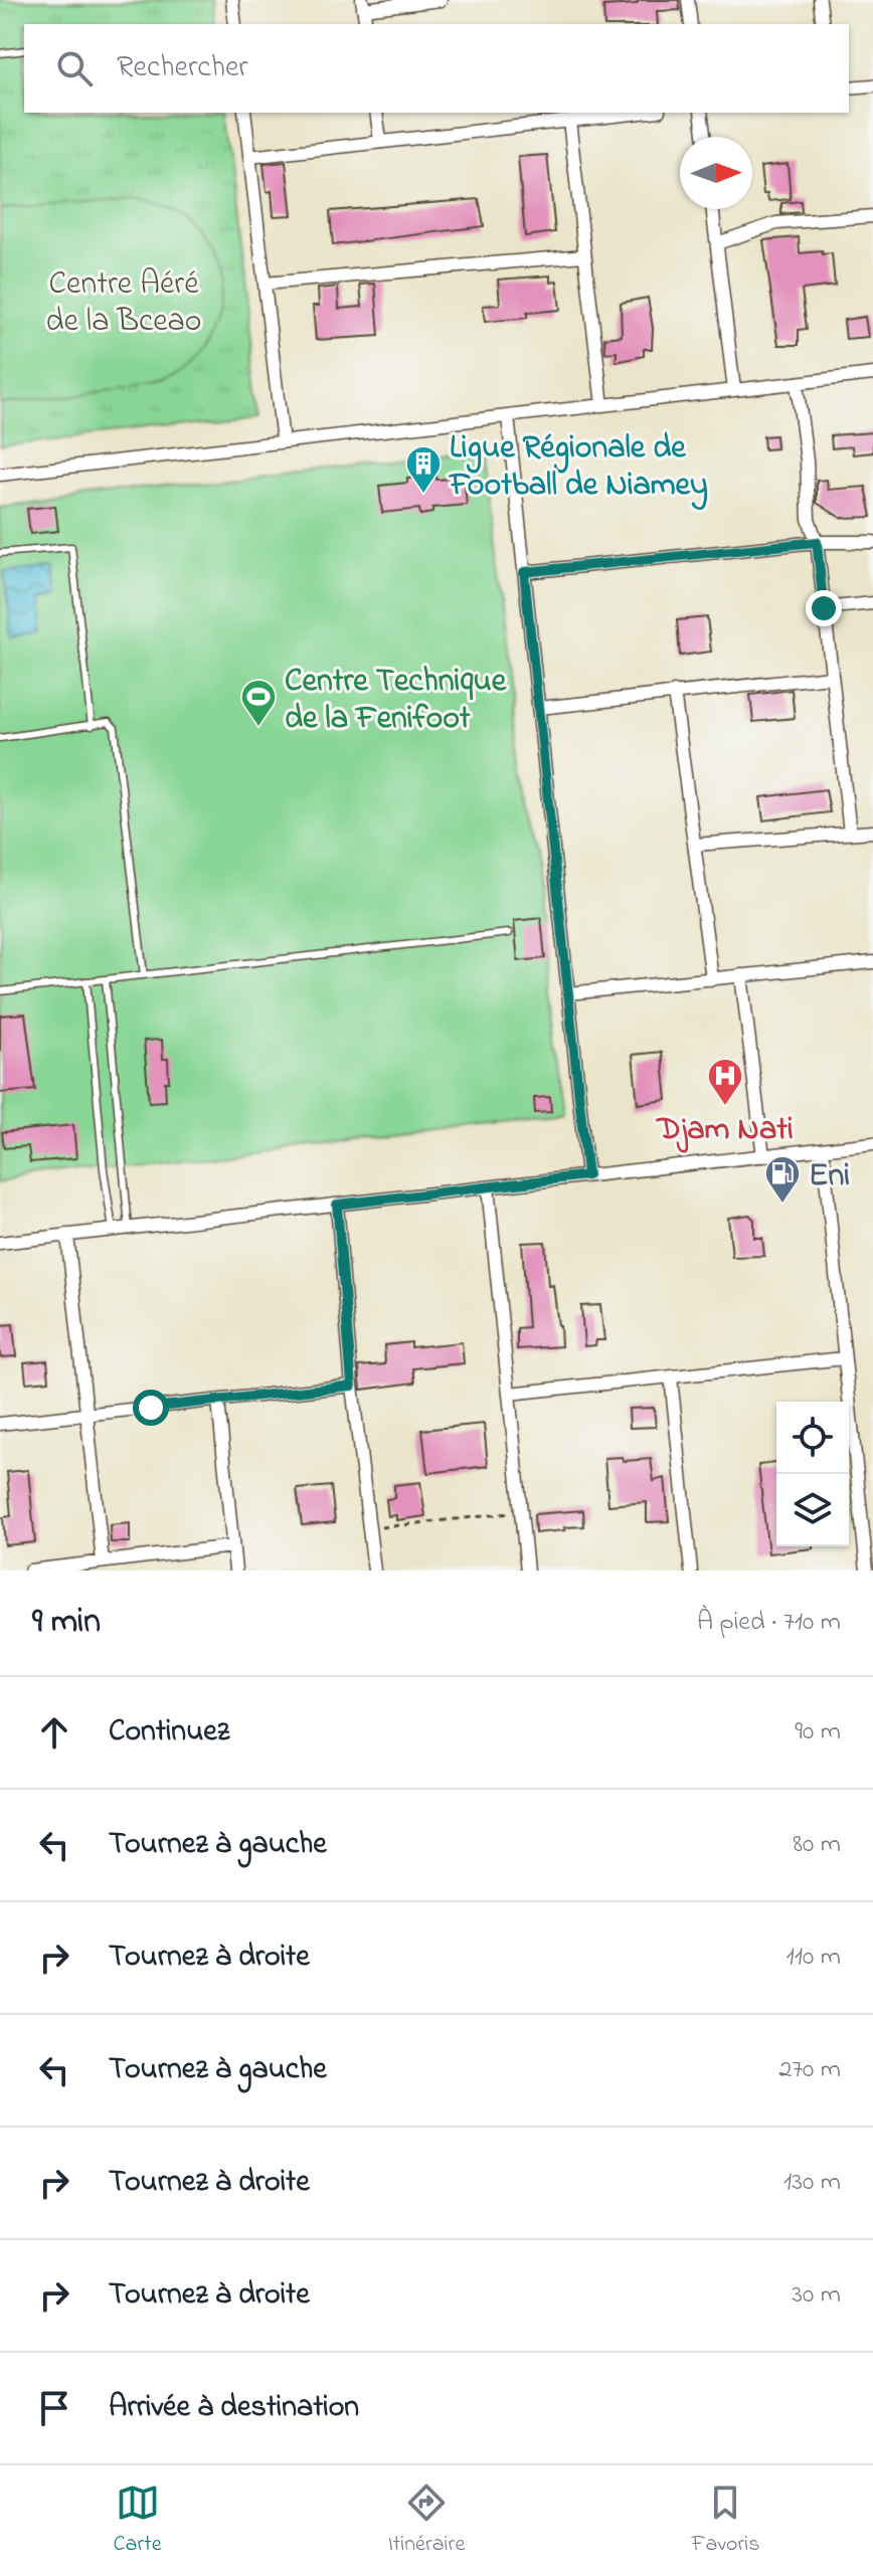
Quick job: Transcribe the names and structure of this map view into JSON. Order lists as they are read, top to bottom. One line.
{"parks":["Centre Aéré de la Bceao"],"places":{"building":["Ligue Régionale de Football de Niamey"],"sports":["Centre Technique de la Fenifoot"],"hospital":["Djam Nati"],"fuel station":["Eni"]},"north":"right","page":{"search":"Rechercher","heading":["9 min","À pied · 710 m"],"list":[["Continuez","90 m"],["Tournez à gauche","80 m"],["Tournez à droite","110 m"],["Tournez à gauche","270 m"],["Tournez à droite","130 m"],["Tournez à droite","30 m"],"Arrivée à destination"],"nav":["Carte","Itinéraire","Favoris"]}}
